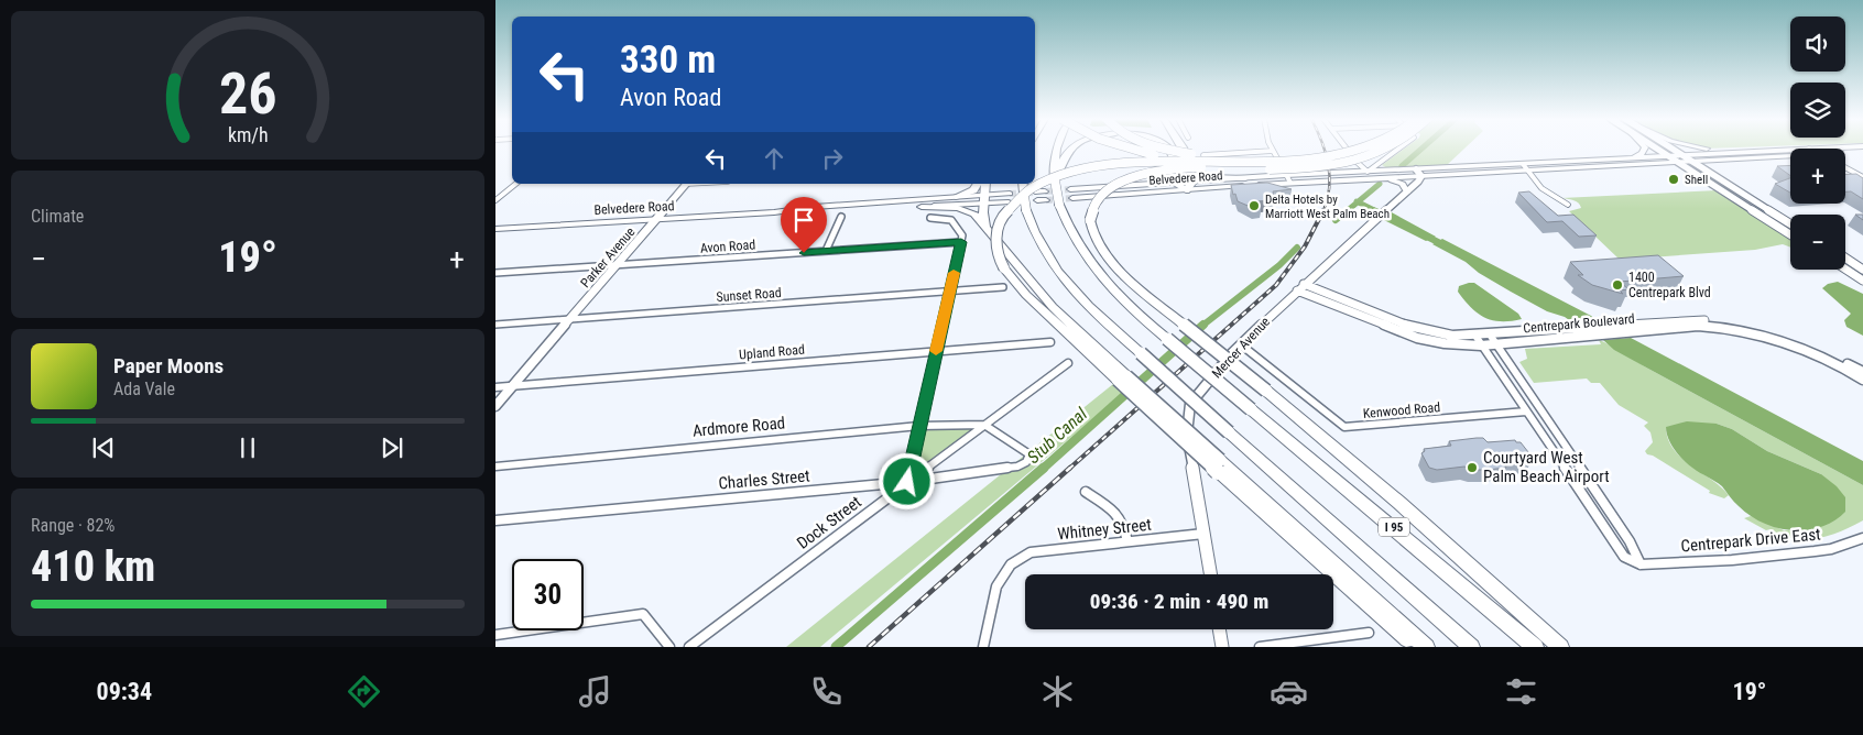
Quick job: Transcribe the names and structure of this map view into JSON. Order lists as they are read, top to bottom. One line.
{"streets":{"highway":["I 95"],"main road":["Belvedere Road"],"street":["Avon Road","Parker Avenue","Sunset Road","Centrepark Boulevard","Mercer Avenue","Upland Road","Kenwood Road","Ardmore Road","Charles Street","Dock Street","Whitney Street","Centrepark Drive East"]},"crossings":[["Belvedere Road","Parker Avenue"],["Belvedere Road","Mercer Avenue"],["Avon Road","Parker Avenue"],["Parker Avenue","Sunset Road"],["Parker Avenue","Upland Road"],["Centrepark Boulevard","Mercer Avenue"],["Mercer Avenue","Kenwood Road"],["Mercer Avenue","Whitney Street"],["Ardmore Road","Charles Street"],["Ardmore Road","Dock Street"],["Charles Street","Dock Street"]],"water":["Stub Canal"],"places":["Shell","Delta Hotels by Marriott West Palm Beach","1400 Centrepark Blvd","Courtyard West Palm Beach Airport"],"page":{"map_buttons":["+","−"],"turn":["330 m","Avon Road"],"tile":["Climate",["Range · 82%","410 km"]],"heat":["−","19°","+"],"song":["Paper Moons","Ada Vale"],"limit":"30","trip":"09:36 · 2 min · 490 m","tabs":["09:34","19°"],"gauge":["26","km/h"]}}
